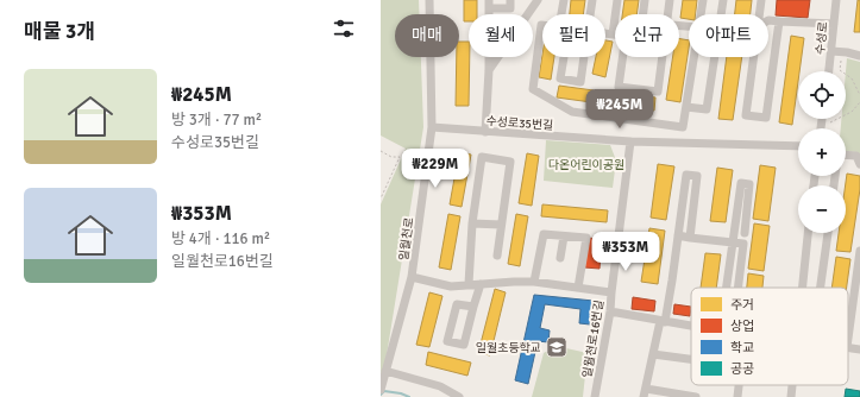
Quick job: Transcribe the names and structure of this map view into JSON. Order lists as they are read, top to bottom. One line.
{"streets":{"street":["수성로","수성로35번길","일월천로","일월천로16번길"]},"crossings":[["수성로35번길","일월천로"],["수성로35번길","일월천로16번길"]],"parks":["다온어린이공원"],"places":{"school or university":["일월초등학교"]},"legend":["주거","상업","학교","공공"],"page":{"heading":"매물 3개","chip":["매매","월세","필터","신규","아파트"],"list":[{"name":"₩245M","note":"방 3개 · 77 m² · 수성로35번길"},{"name":"₩353M","note":"방 4개 · 116 m² · 일월천로16번길"}],"map_buttons":["+","−"],"price":["₩245M","₩229M","₩353M"]}}
